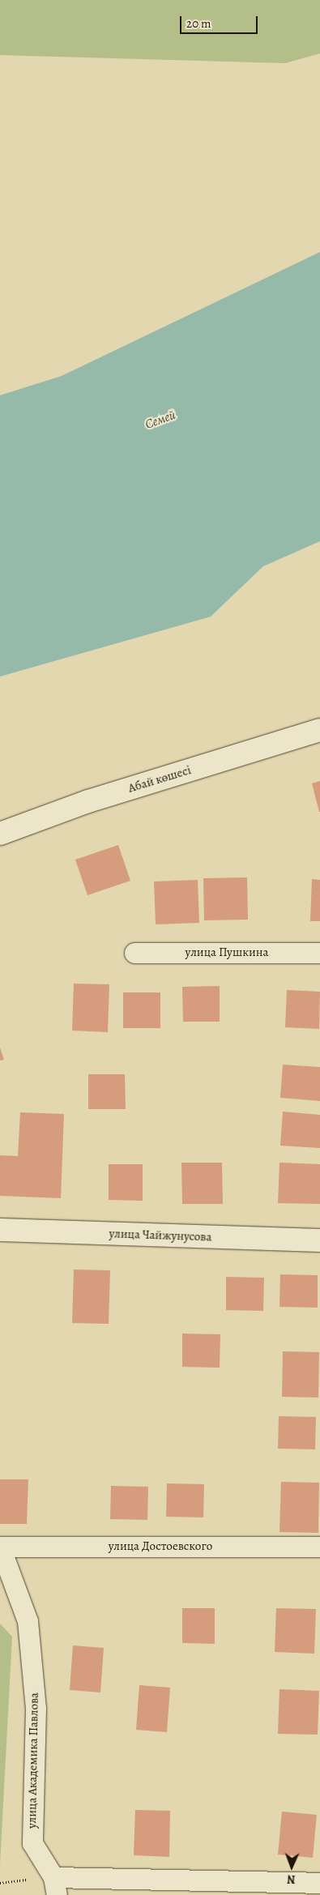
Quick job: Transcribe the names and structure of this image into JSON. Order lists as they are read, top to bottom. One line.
{"streets":{"main road":["Абай көшесі","улица Чайжунусова"],"street":["улица Пушкина","улица Достоевского","улица Академика Павлова"]},"crossings":[["улица Достоевского","улица Академика Павлова"]],"water":["Семей"],"scale_bar":"20 m","north":"bottom"}
